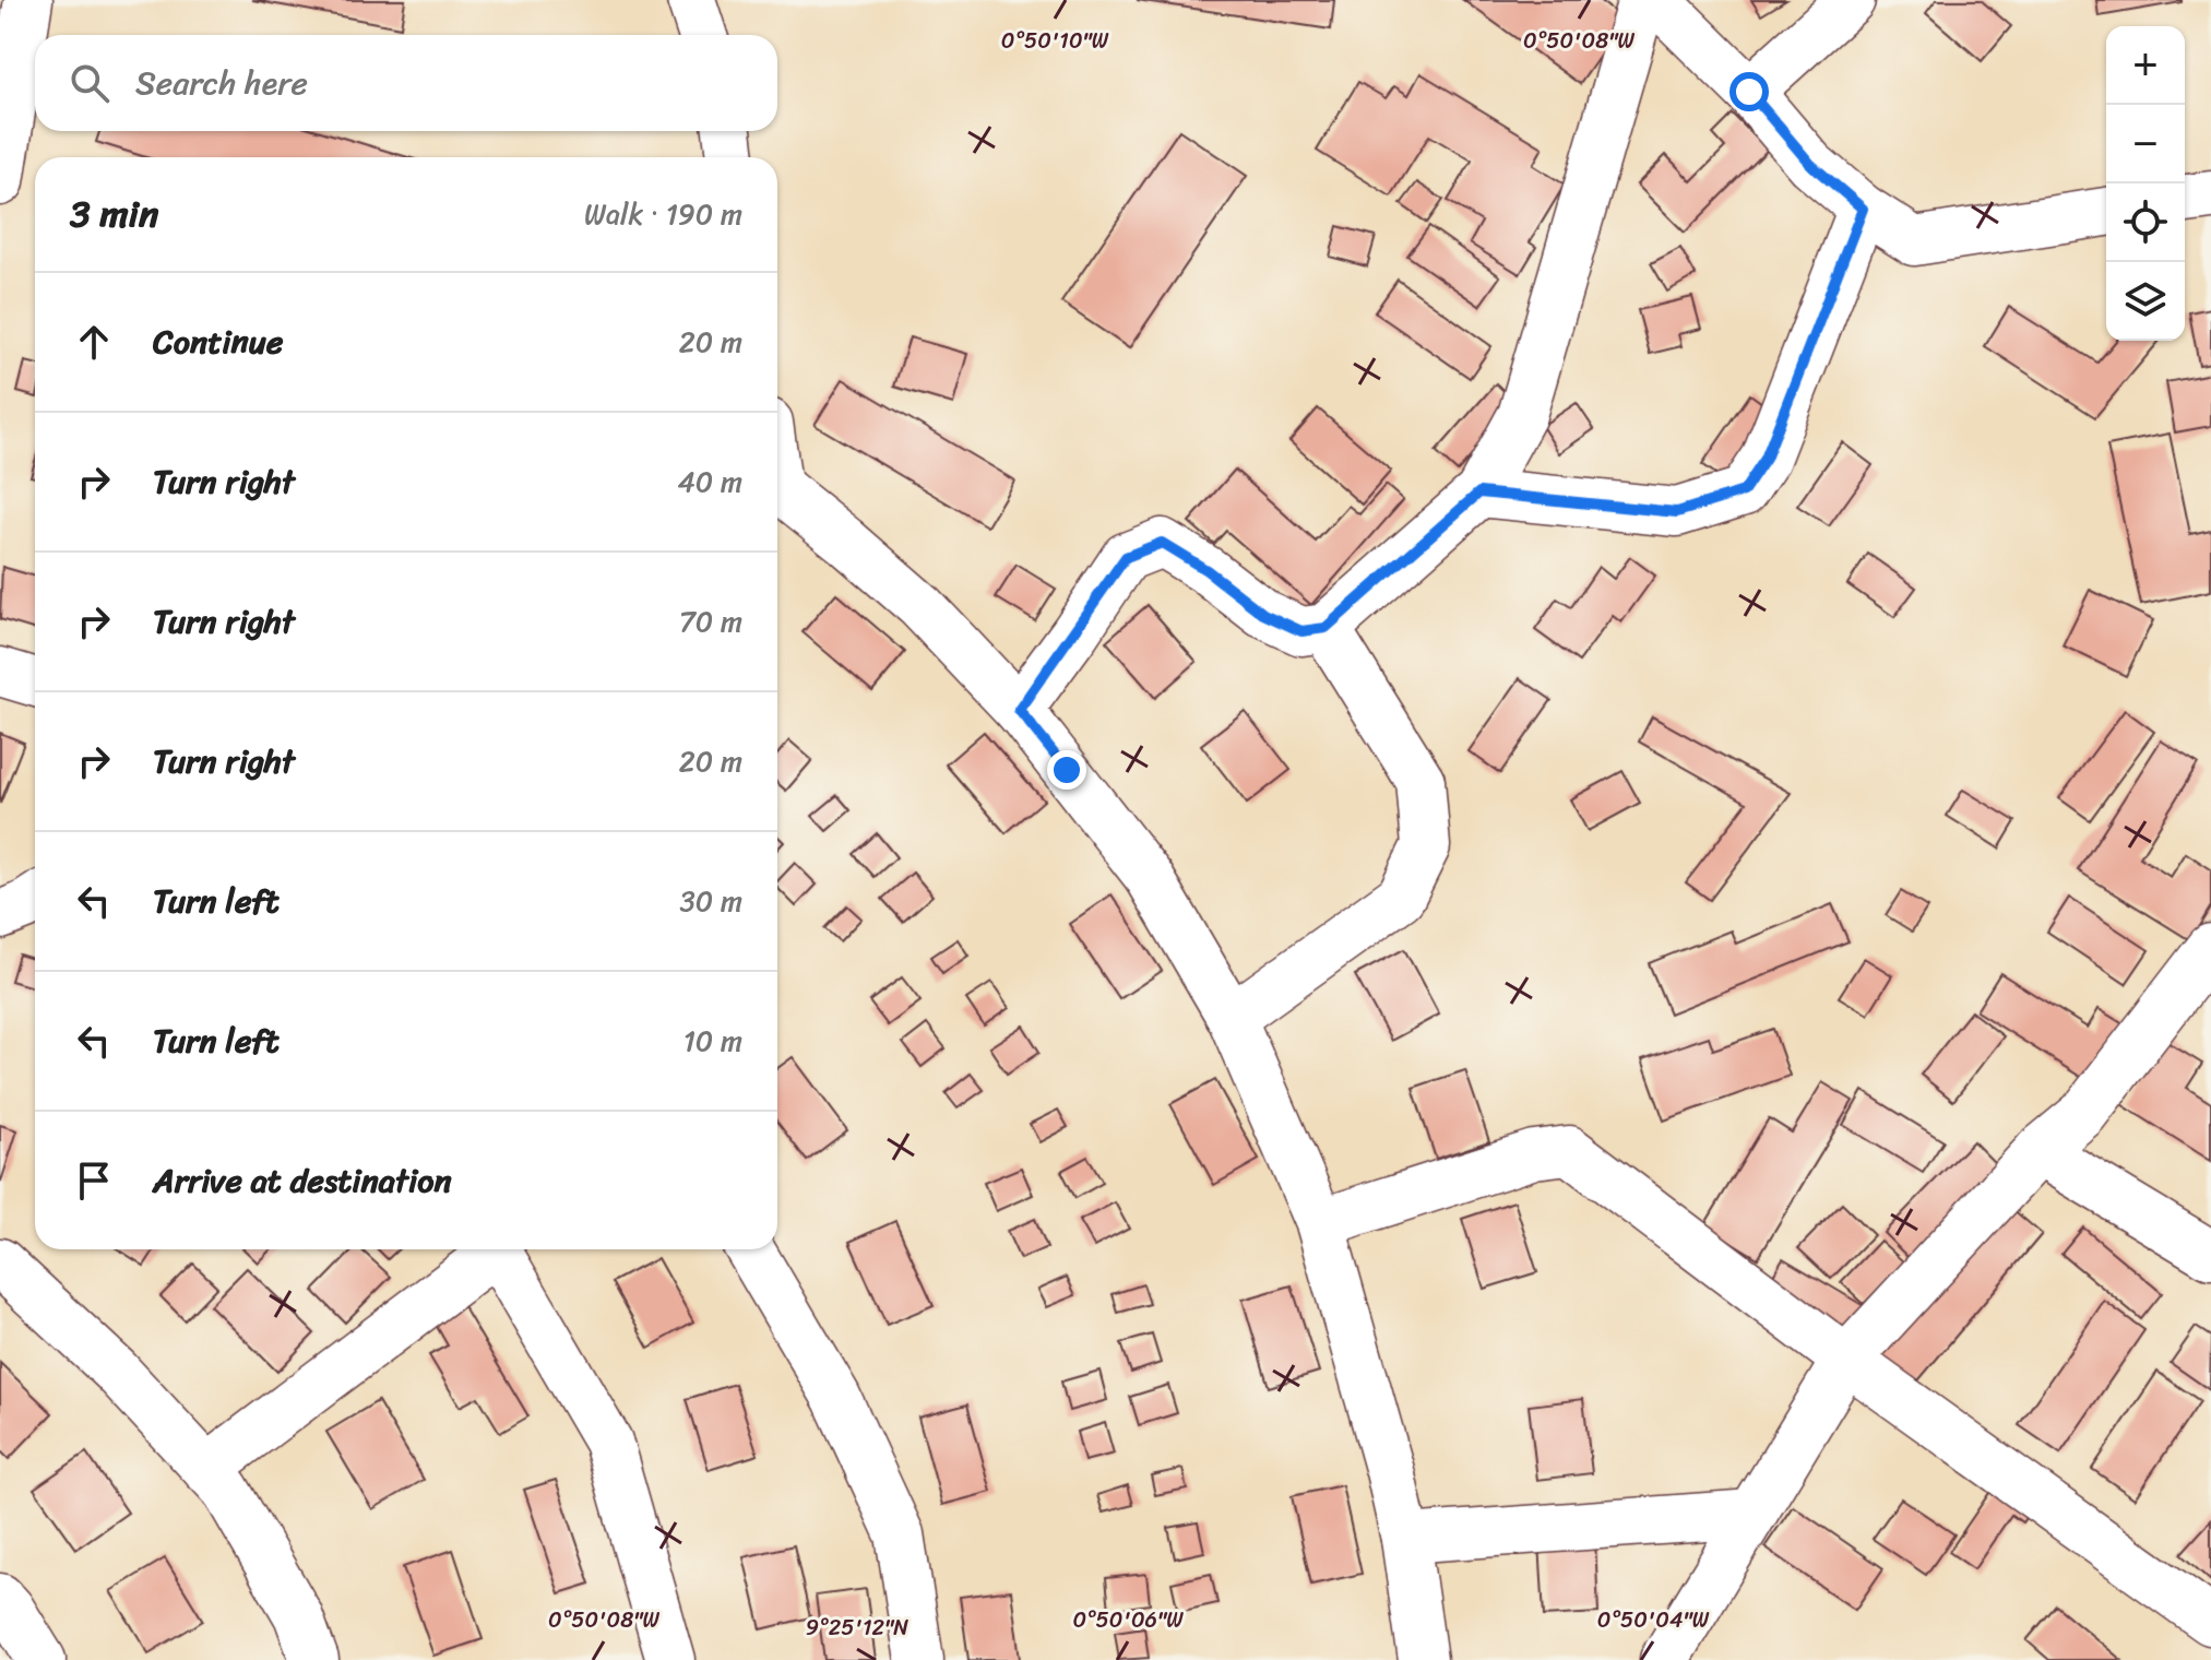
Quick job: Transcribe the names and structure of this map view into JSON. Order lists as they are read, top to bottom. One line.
{"page":{"map_buttons":["+","−"],"search":"Search here","heading":["3 min","Walk · 190 m"],"list":[["Continue","20 m"],["Turn right","40 m"],["Turn right","70 m"],["Turn right","20 m"],["Turn left","30 m"],["Turn left","10 m"],"Arrive at destination"]},"coordinates":["0°50'10\"W","0°50'08\"W","0°50'06\"W","0°50'04\"W","9°25'12\"N"]}
